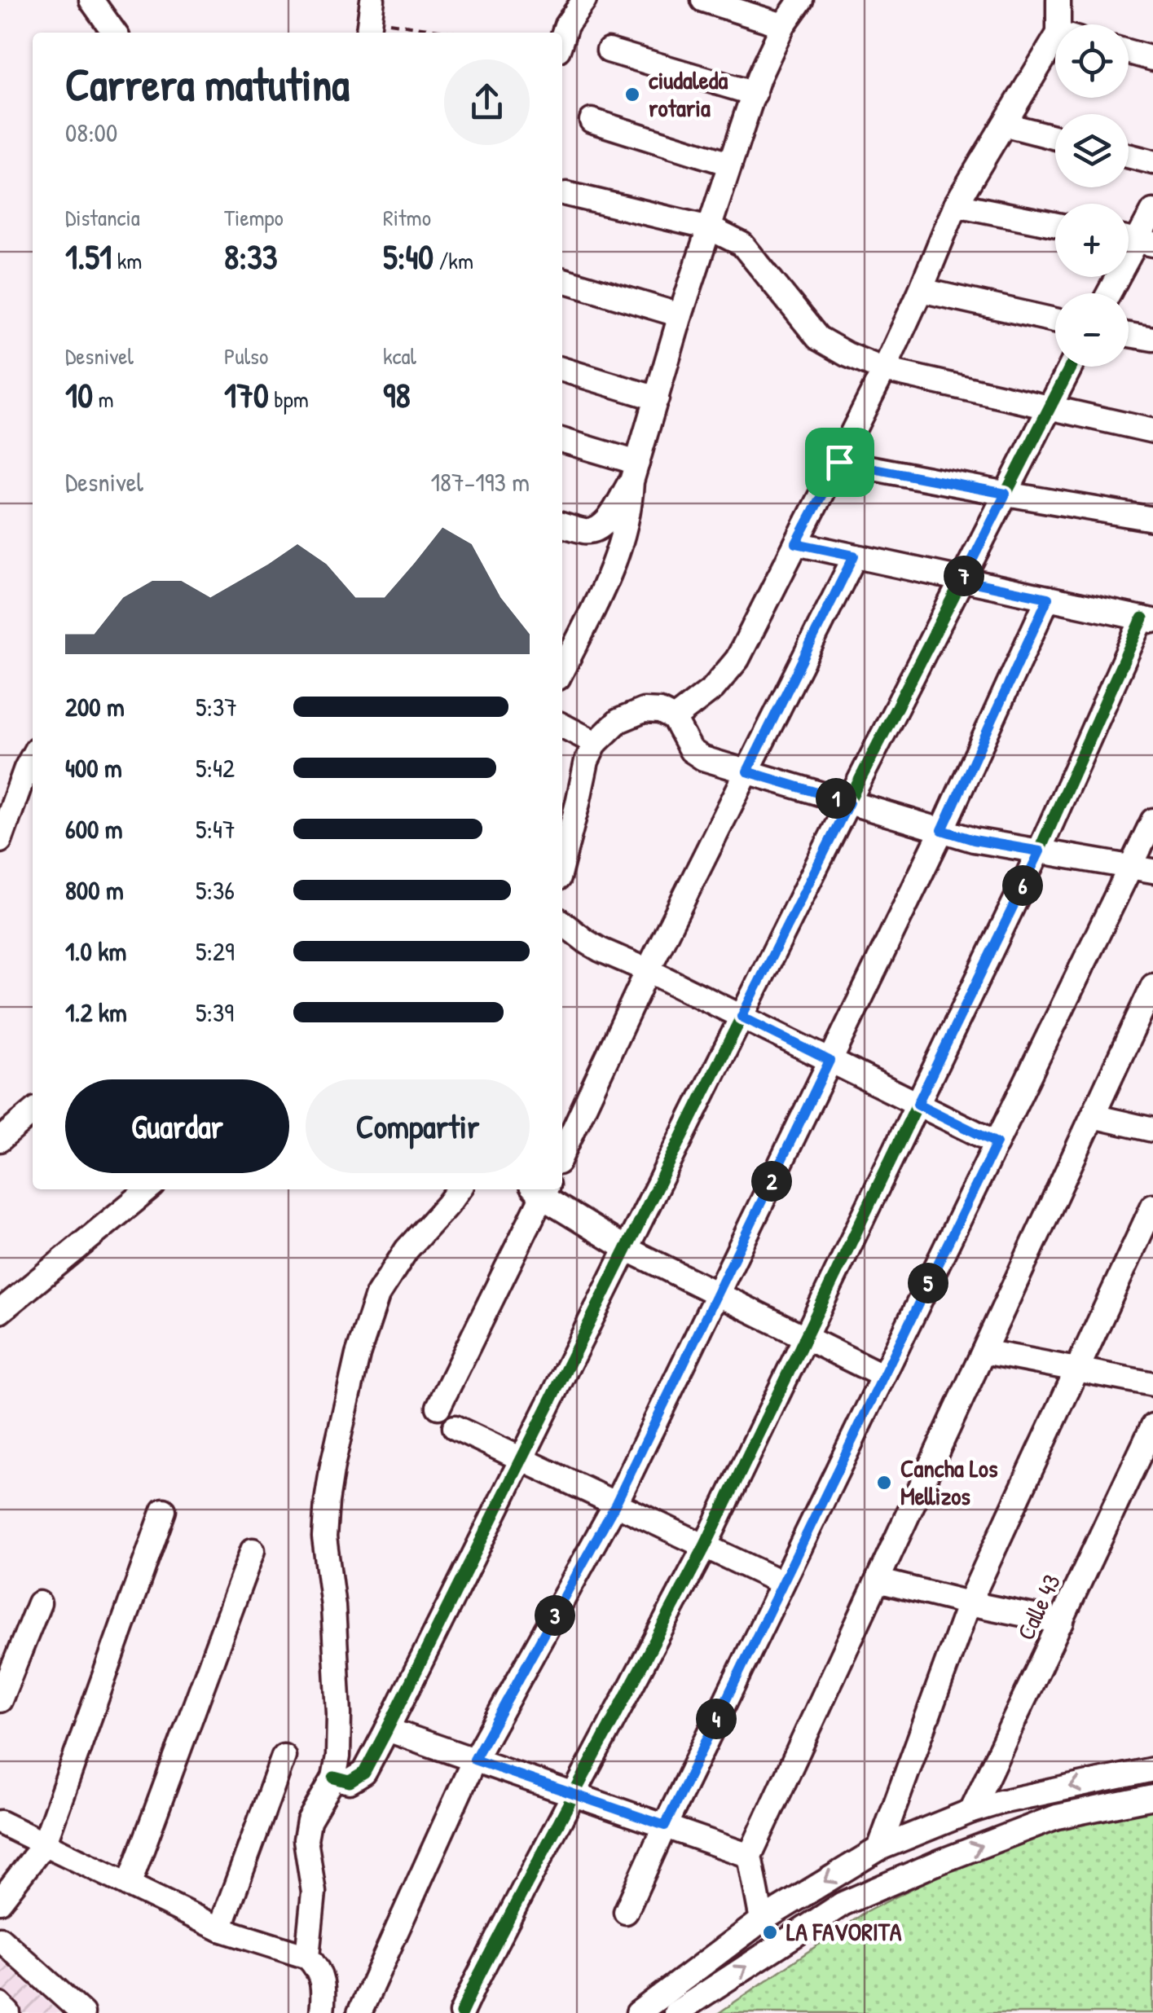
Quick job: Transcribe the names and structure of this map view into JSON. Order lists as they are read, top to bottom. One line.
{"streets":{"street":["Calle 43"]},"places":["ciudaleda rotaria","Cancha Los Mellizos","LA FAVORITA"],"page":{"map_buttons":["+","−"],"heading":["Carrera matutina","08:00"],"stats":[["Distancia","1.51 km"],["Tiempo","8:33"],["Ritmo","5:40 /km"],["Desnivel","10 m"],["Pulso","170 bpm"],["kcal","98"]],"chart":["Desnivel","187–193 m"],"pins":["7","1","6","2","5","3","4"],"list":[{"name":"200 m","note":"5:37"},{"name":"400 m","note":"5:42"},{"name":"600 m","note":"5:47"},{"name":"800 m","note":"5:36"},{"name":"1.0 km","note":"5:29"},{"name":"1.2 km","note":"5:39"}],"buttons":["Guardar","Compartir"]}}
